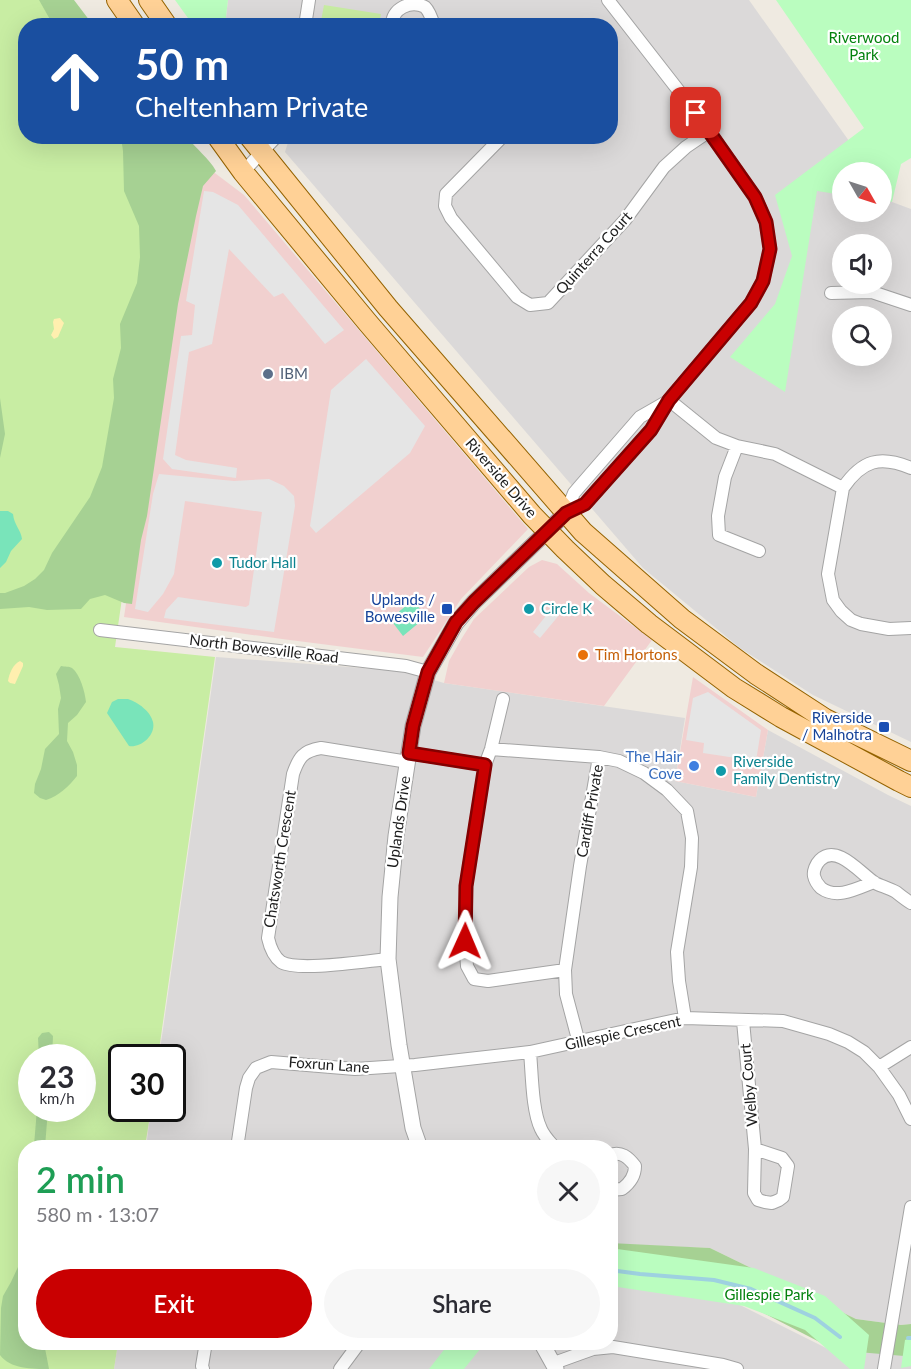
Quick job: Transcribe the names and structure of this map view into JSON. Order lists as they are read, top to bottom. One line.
{"streets":{"main road":["Riverside Drive"],"street":["Quinterra Court","North Bowesville Road","Cardiff Private","Uplands Drive","Chatsworth Crescent","Gillespie Crescent","Foxrun Lane","Welby Court"]},"crossings":[["Riverside Drive","Uplands Drive"],["North Bowesville Road","Uplands Drive"],["Cardiff Private","Gillespie Crescent"],["Uplands Drive","Chatsworth Crescent"],["Uplands Drive","Gillespie Crescent"],["Uplands Drive","Foxrun Lane"],["Gillespie Crescent","Foxrun Lane"],["Gillespie Crescent","Welby Court"]],"parks":["Riverwood Park","Gillespie Park"],"places":{"other":["IBM","Tudor Hall","Circle K","Tim Hortons","The Hair Cove","Riverside Family Dentistry"],"transit":["Uplands / Bowesville","Riverside / Malhotra"]},"north":"bottom right","page":{"turn":["50 m","Cheltenham Private"],"speed":"23 km/h","limit":"30","heading":["2 min","580 m · 13:07"],"buttons":["Exit","Share"]}}
